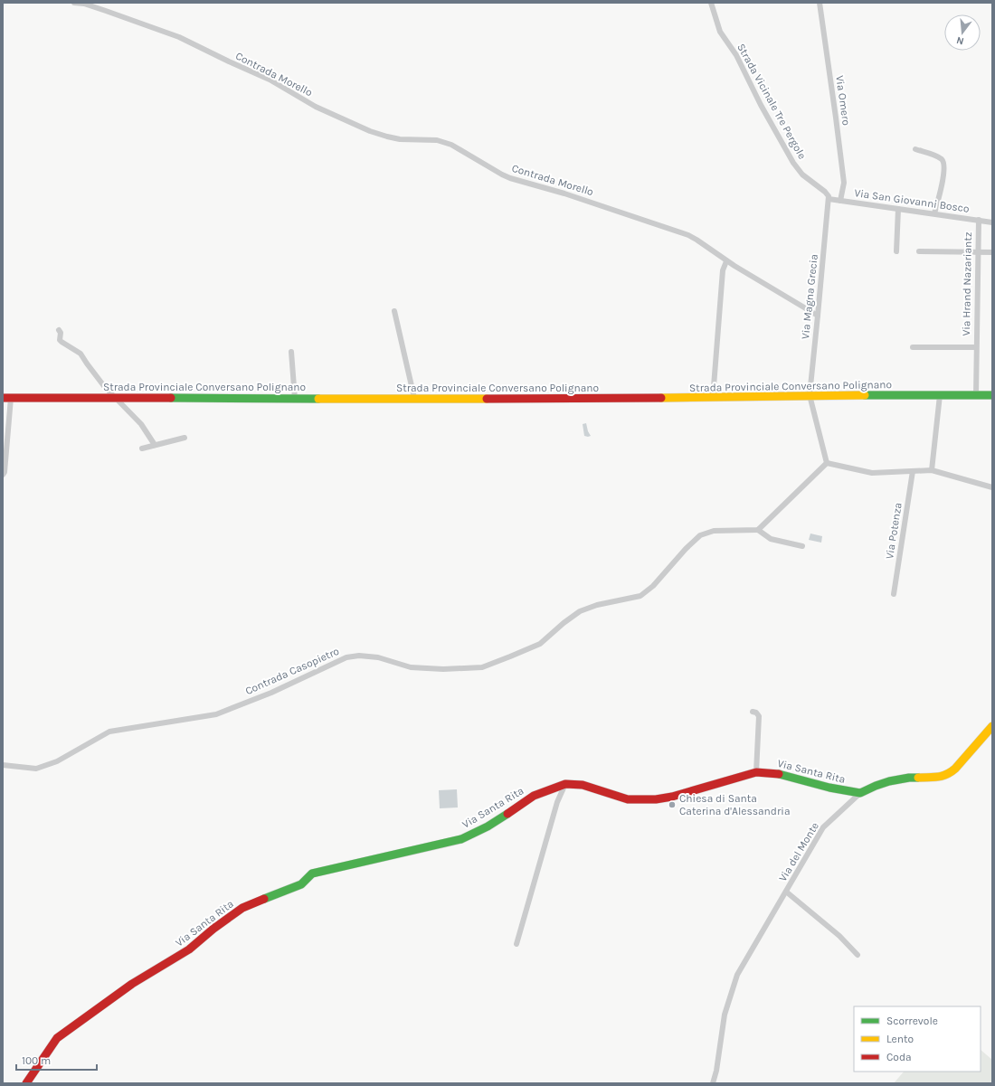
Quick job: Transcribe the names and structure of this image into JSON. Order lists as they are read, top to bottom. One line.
{"streets":{"street":["Contrada Morello","Via Omero","Strada Vicinale Tre Pergole","Via San Giovanni Bosco","Via Hrand Nazariantz","Via Magna Grecia","Strada Provinciale Conversano Polignano","Via Potenza","Contrada Casopietro","Via Santa Rita","Via del Monte"]},"crossings":[["Contrada Morello","Via Magna Grecia"],["Via Omero","Via San Giovanni Bosco"],["Strada Vicinale Tre Pergole","Via San Giovanni Bosco"],["Strada Vicinale Tre Pergole","Via Magna Grecia"],["Via San Giovanni Bosco","Via Hrand Nazariantz"],["Via San Giovanni Bosco","Via Magna Grecia"],["Via Hrand Nazariantz","Strada Provinciale Conversano Polignano"],["Via Magna Grecia","Strada Provinciale Conversano Polignano"],["Via Santa Rita","Via del Monte"]],"places":["Chiesa di Santa Caterina d'Alessandria"],"legend":["Scorrevole","Lento","Coda"],"scale_bar":"100 m","north":"bottom"}
